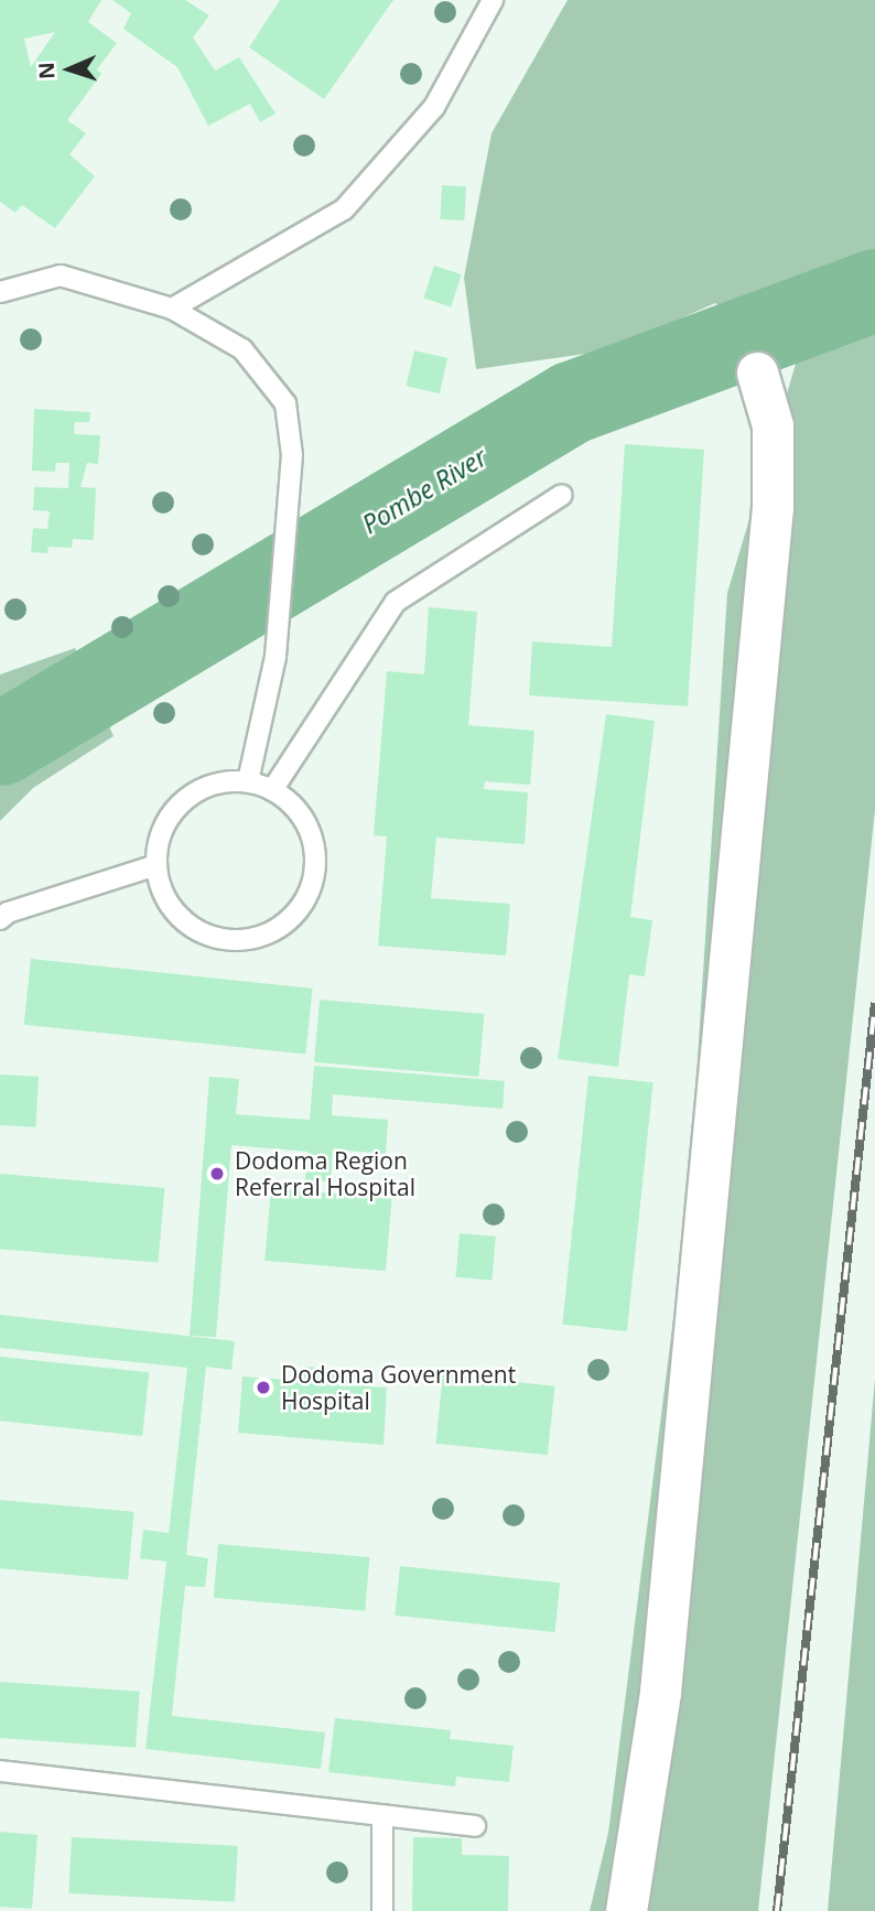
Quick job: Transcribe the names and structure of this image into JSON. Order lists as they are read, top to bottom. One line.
{"water":["Pombe River"],"places":["Dodoma Region Referral Hospital","Dodoma Government Hospital"],"north":"left"}
